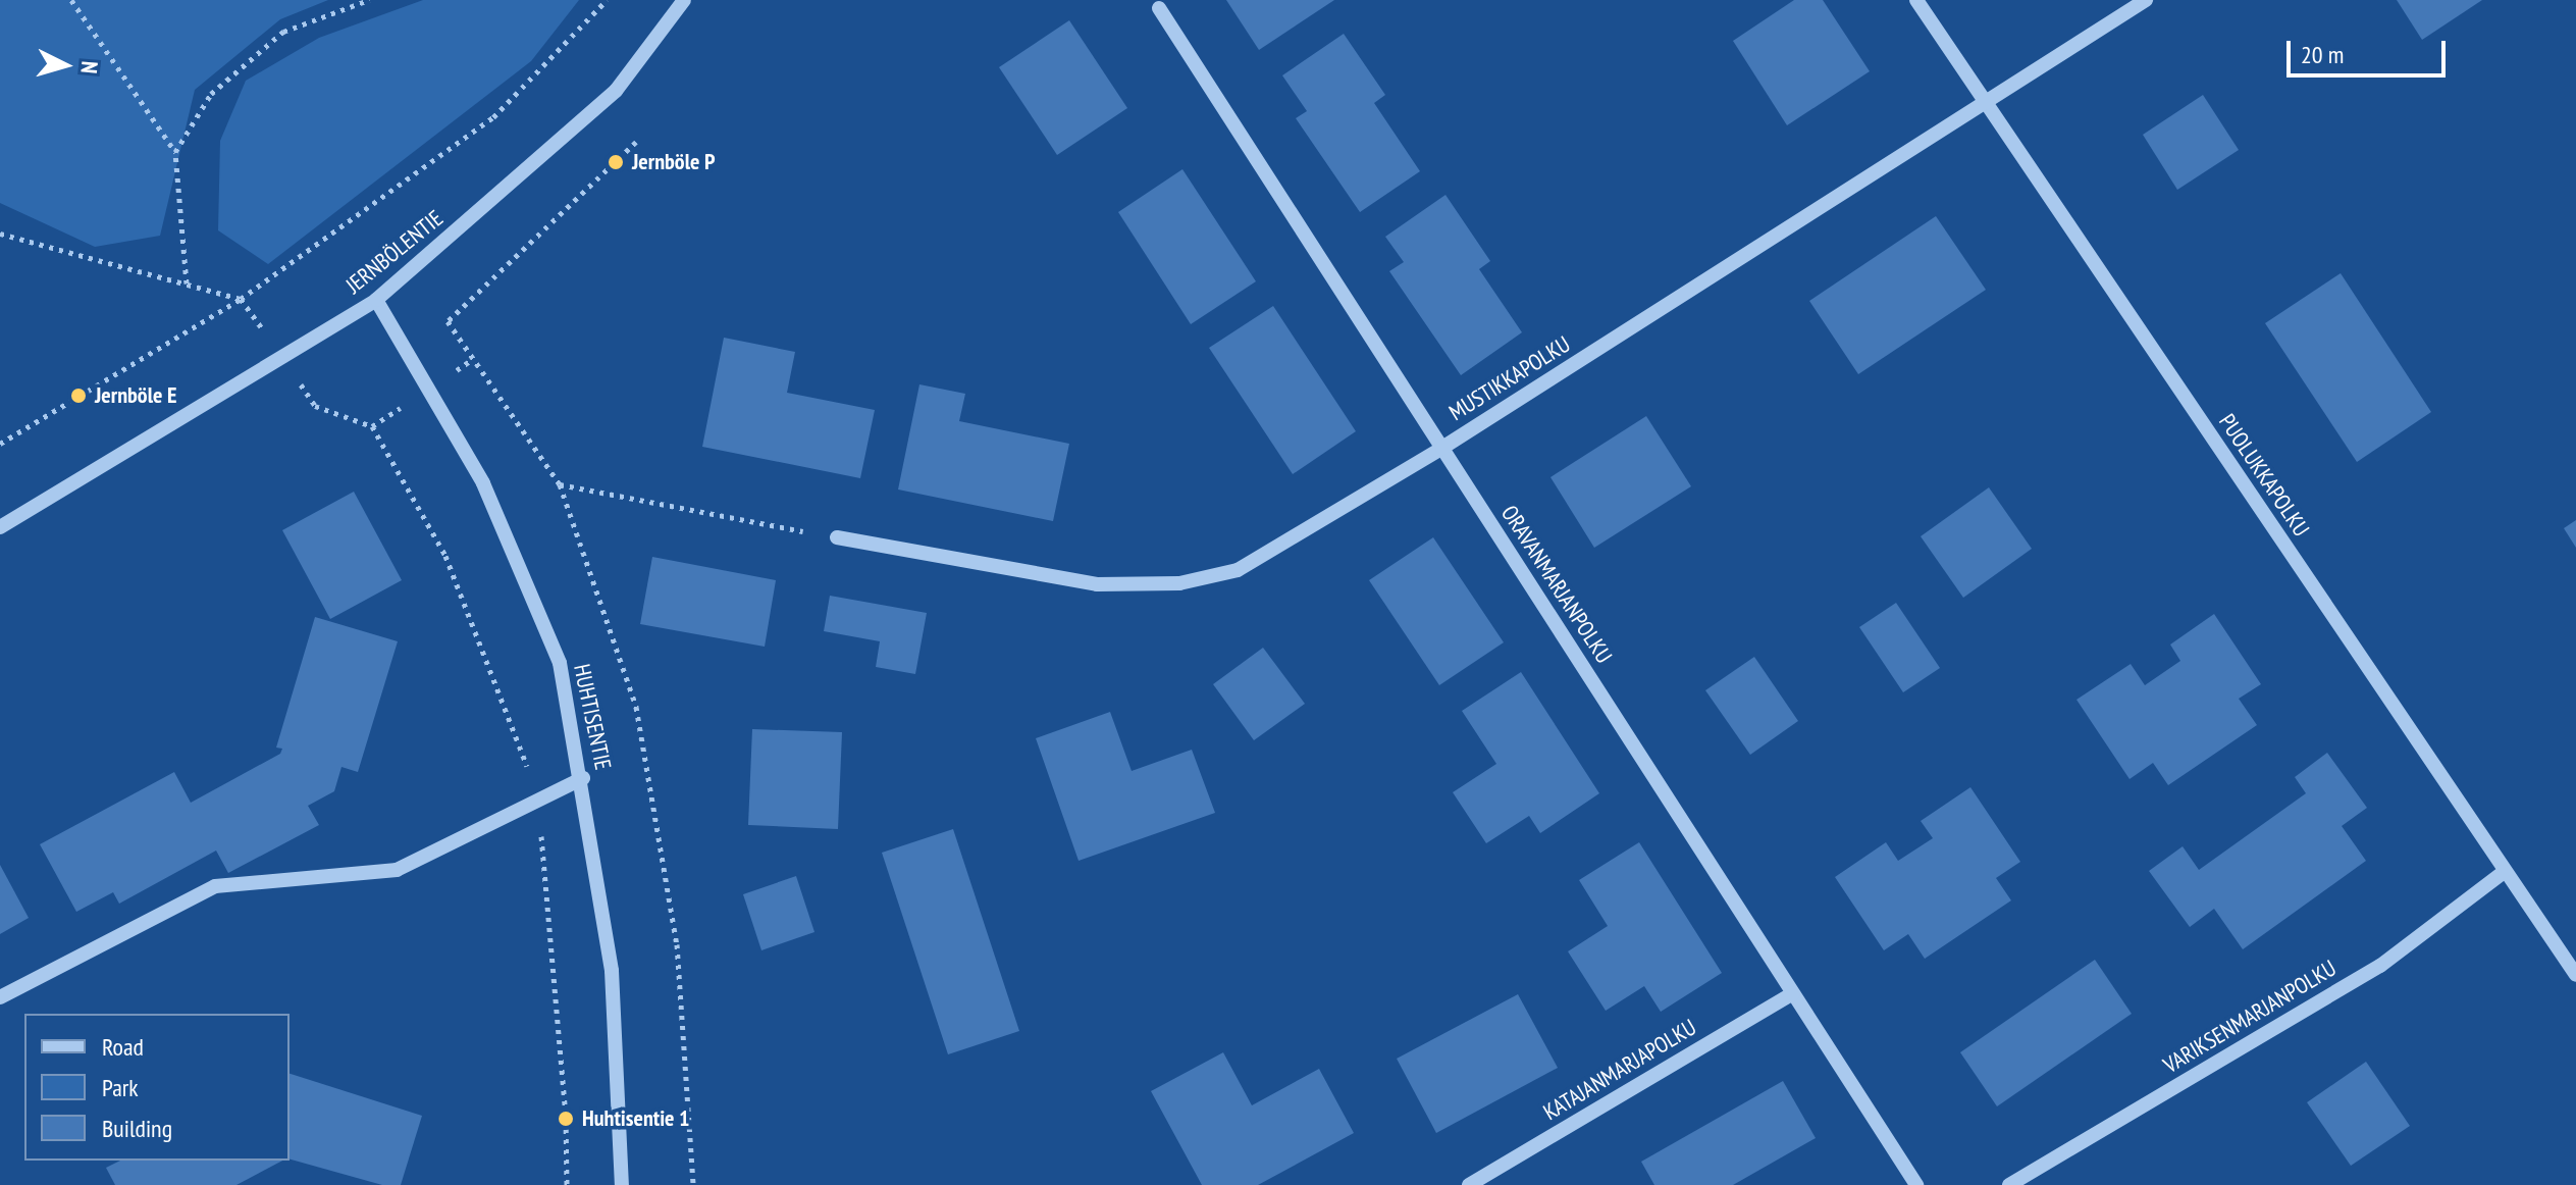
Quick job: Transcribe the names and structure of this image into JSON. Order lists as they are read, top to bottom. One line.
{"streets":{"street":["JERNBÖLENTIE","MUSTIKKAPOLKU","PUOLUKKAPOLKU","ORAVANMARJANPOLKU","HUHTISENTIE","VARIKSENMARJANPOLKU","KATAJANMARJAPOLKU"]},"crossings":[["JERNBÖLENTIE","HUHTISENTIE"],["MUSTIKKAPOLKU","PUOLUKKAPOLKU"],["MUSTIKKAPOLKU","ORAVANMARJANPOLKU"],["PUOLUKKAPOLKU","VARIKSENMARJANPOLKU"],["ORAVANMARJANPOLKU","KATAJANMARJAPOLKU"]],"places":["Jernböle P","Jernböle E","Huhtisentie 1"],"legend":["Road","Park","Building"],"scale_bar":"20 m","north":"right"}
